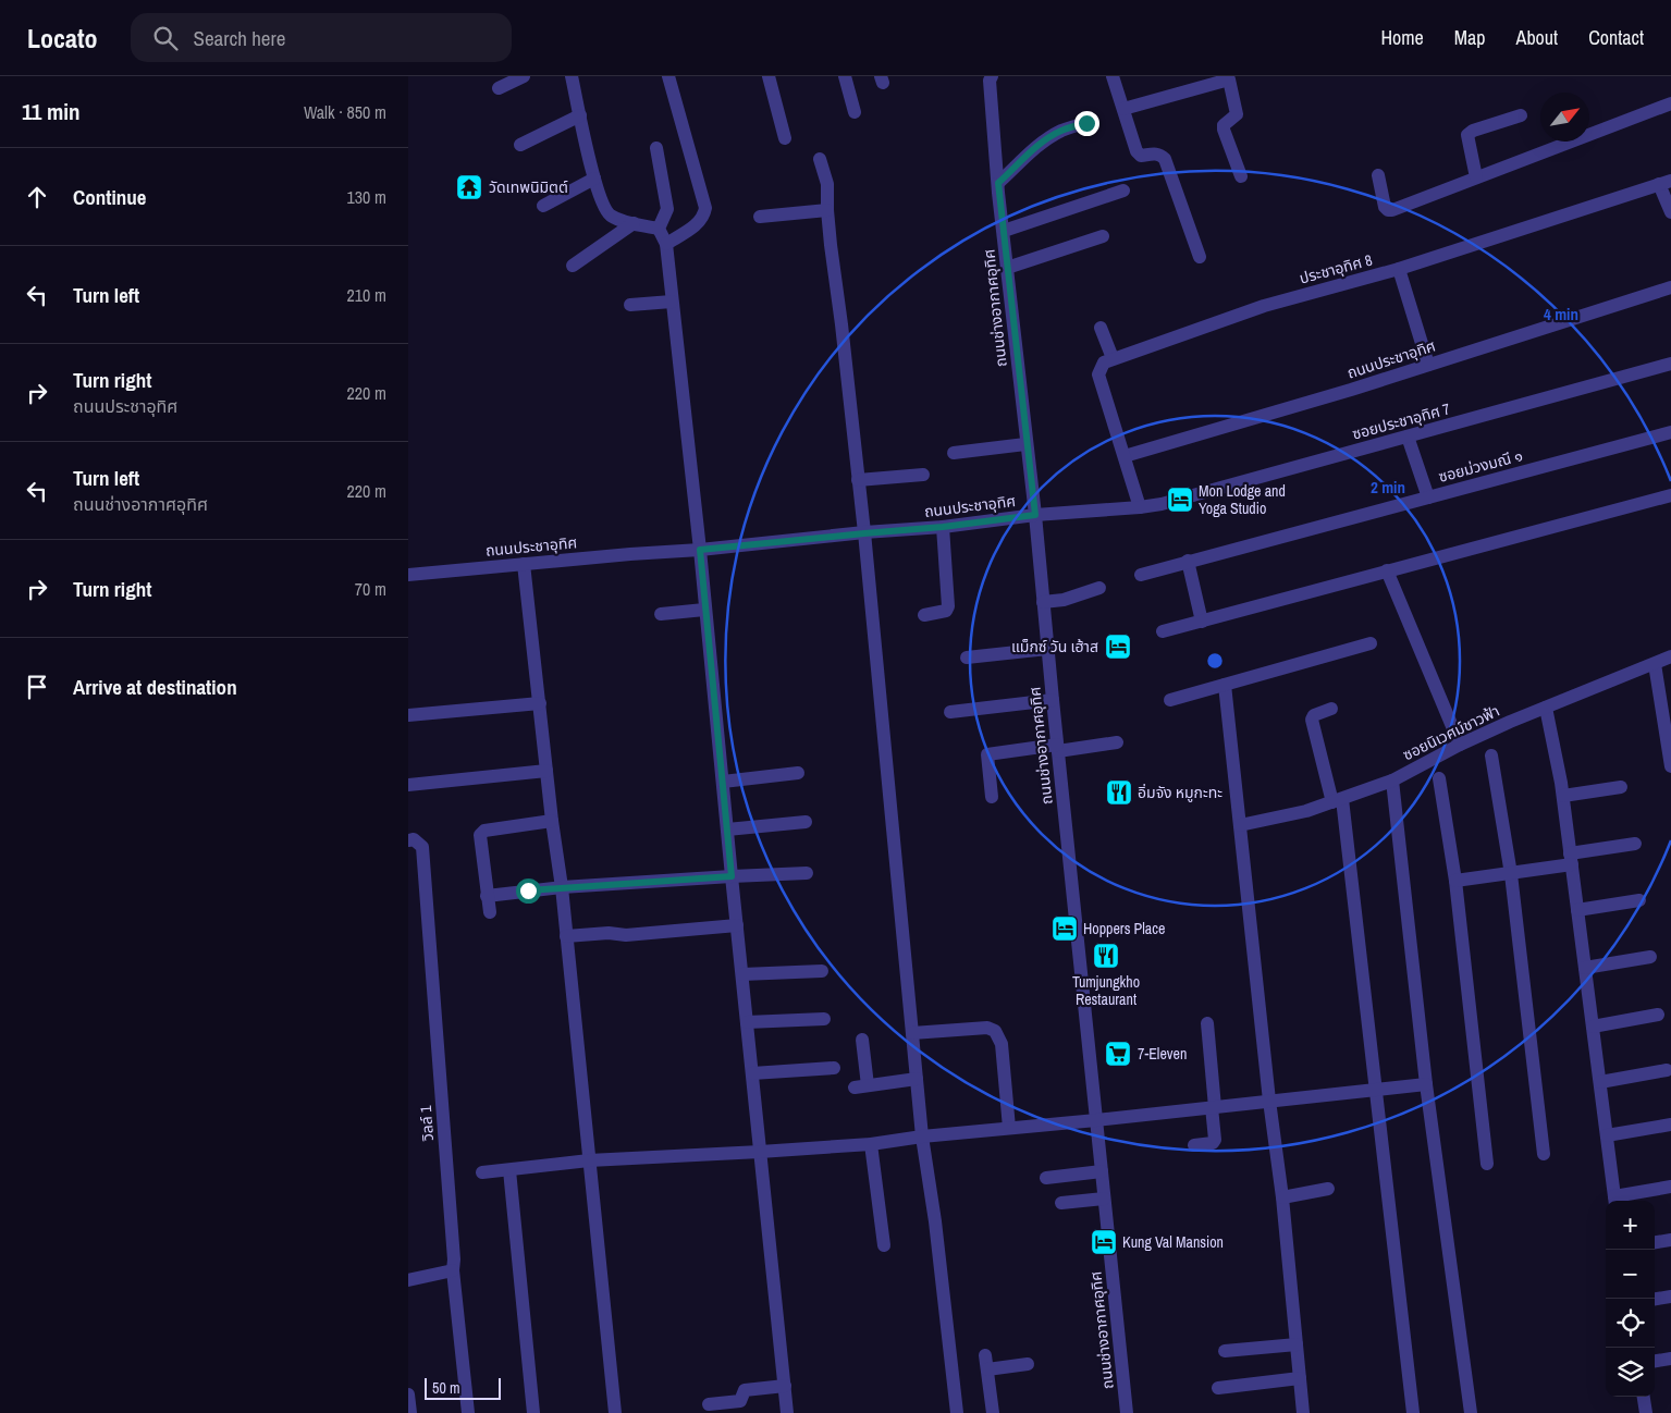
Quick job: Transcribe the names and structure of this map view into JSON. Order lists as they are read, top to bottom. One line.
{"streets":{"street":["ประชาอุทิศ 8","ถนนช่างอากาศอุทิศ","ถนนประชาอุทิศ","ซอยประชาอุทิศ 7","ซอยม่วงมณี ๑","ซอยนิเวศม์ชาวฟ้า","วิลล์ 1"]},"crossings":[["ถนนช่างอากาศอุทิศ","ถนนประชาอุทิศ"],["ถนนประชาอุทิศ","ซอยประชาอุทิศ 7"]],"places":{"temple":["วัดเทพนิมิตต์"],"hotel":["Mon Lodge and Yoga Studio","แม็กซ์ วัน เฮ้าส","Hoppers Place","Kung Val Mansion"],"restaurant":["อิ่มจัง หมูกะทะ","Tumjungkho Restaurant"],"supermarket":["7-Eleven"]},"scale_bar":"50 m","north":"top right","page":{"header":"Locato","search":"Search here","nav":["Home","Map","About","Contact"],"heading":["11 min","Walk · 850 m"],"list":[["Continue","130 m"],["Turn left","210 m"],["Turn right","ถนนประชาอุทิศ","220 m"],["Turn left","ถนนช่างอากาศอุทิศ","220 m"],["Turn right","70 m"],"Arrive at destination"],"map_buttons":["+","−"],"scale":"50 m"},"rings":["4 min","2 min"]}
